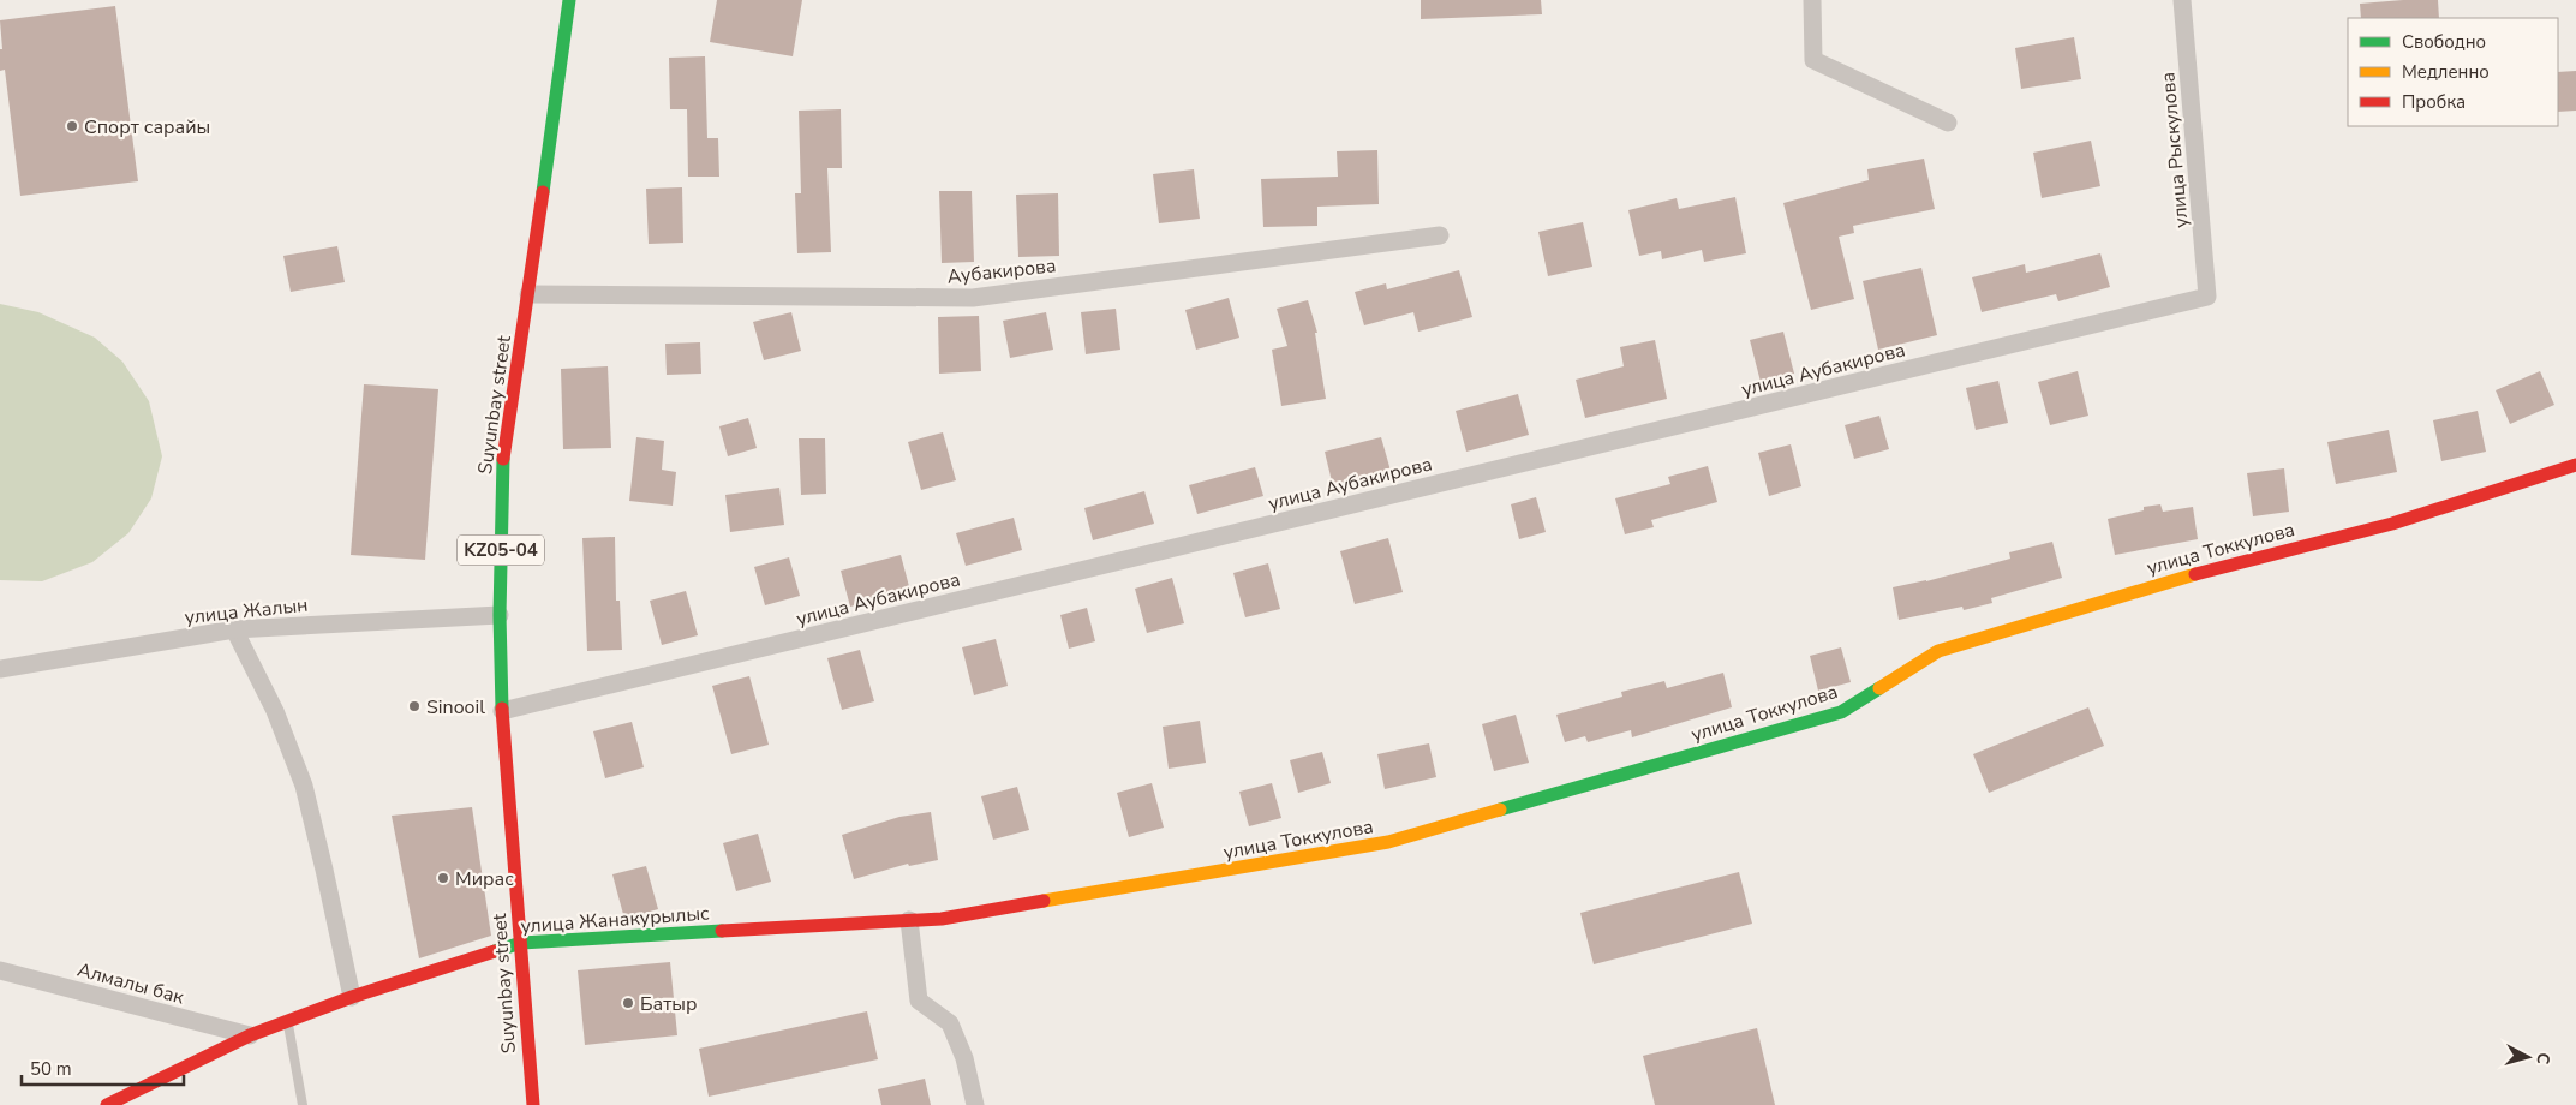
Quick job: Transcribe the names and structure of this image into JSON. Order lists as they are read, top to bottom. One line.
{"streets":{"street":["улица Рыскулова","Аубакирова","улица Аубакирова","Suyunbay street","улица Токкулова","KZ05-04","улица Жалын","улица Жанакурылыс","Алмалы бак"]},"crossings":[["улица Рыскулова","улица Аубакирова"],["Аубакирова","Suyunbay street"],["улица Аубакирова","Suyunbay street"],["Suyunbay street","улица Жалын"],["Suyunbay street","улица Жанакурылыс"],["улица Токкулова","улица Жанакурылыс"],["улица Жанакурылыс","Алмалы бак"]],"places":["Спорт сарайы","Sinooil","Мирас","Батыр"],"legend":["Свободно","Медленно","Пробка"],"scale_bar":"50 m","north":"right"}
